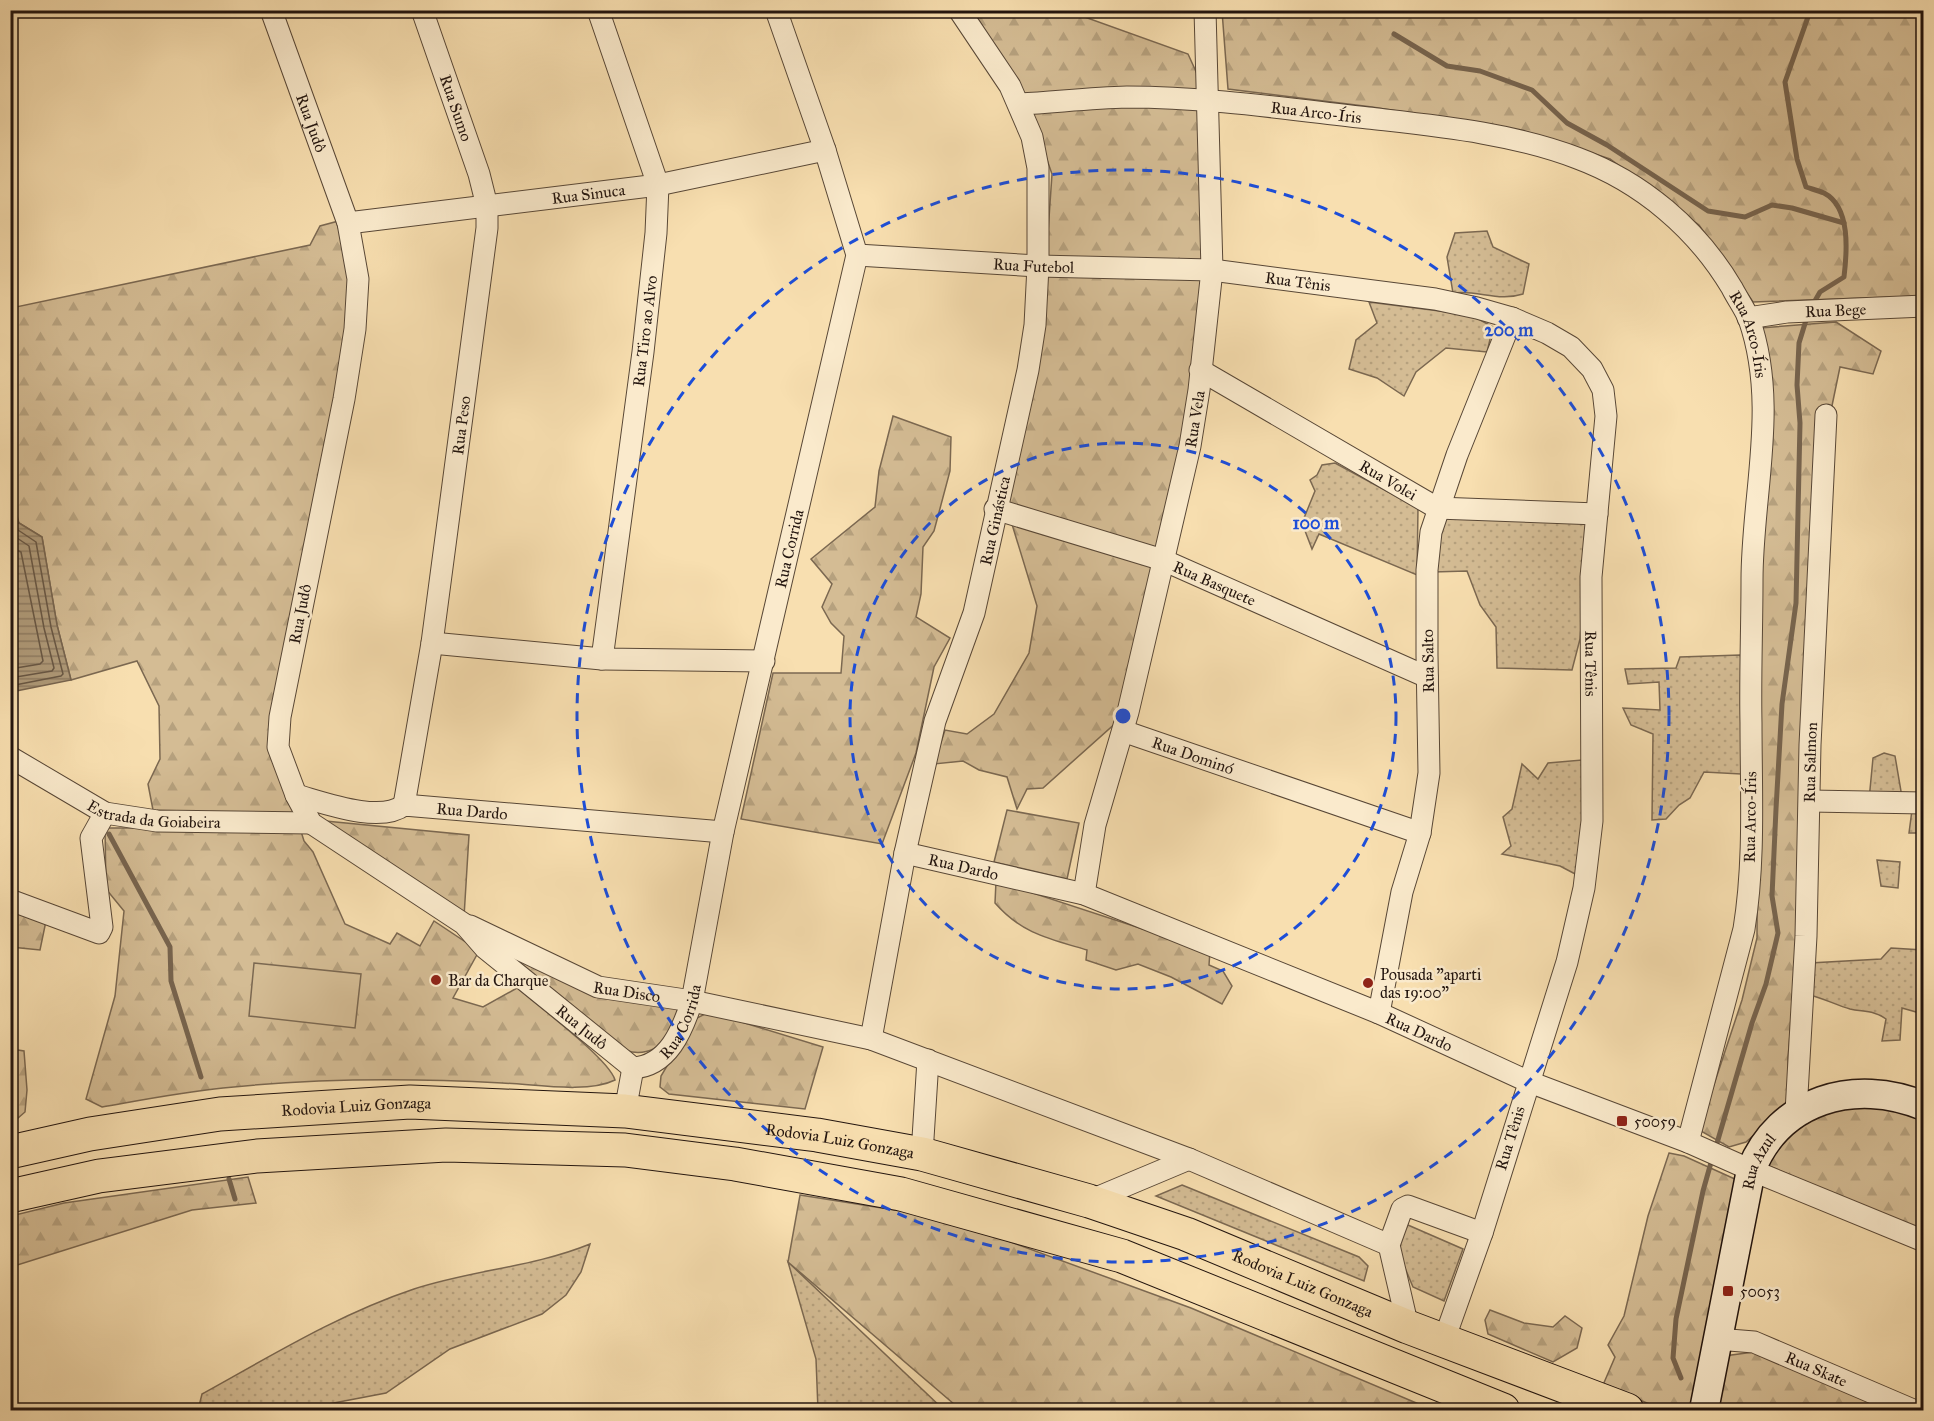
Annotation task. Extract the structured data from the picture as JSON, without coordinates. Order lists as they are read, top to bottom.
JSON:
{
  "streets": {
    "highway": ["Rodovia Luiz Gonzaga"],
    "main road": ["Rua Azul"],
    "street": [
      "Rua Sumo",
      "Rua Arco-Íris",
      "Rua Judô",
      "Rua Sinuca",
      "Rua Futebol",
      "Rua Tênis",
      "Rua Bege",
      "Rua Tiro ao Alvo",
      "Rua Vela",
      "Rua Peso",
      "Rua Volei",
      "Rua Ginástica",
      "Rua Corrida",
      "Rua Basquete",
      "Rua Salto",
      "Rua Dominó",
      "Rua Salmon",
      "Estrada da Goiabeira",
      "Rua Dardo",
      "Rua Disco",
      "Rua Skate"
    ]
  },
  "crossings": [
    ["Rua Sumo", "Rua Sinuca"],
    ["Rua Sumo", "Rua Peso"],
    ["Rua Arco-Íris", "Rua Bege"],
    ["Rua Arco-Íris", "Rua Vela"],
    ["Rua Arco-Íris", "Rua Ginástica"],
    ["Rua Arco-Íris", "Rua Dardo"],
    ["Rua Judô", "Rua Sinuca"],
    ["Rua Judô", "Rua Corrida"],
    ["Rua Judô", "Estrada da Goiabeira"],
    ["Rua Judô", "Rua Dardo"],
    ["Rua Judô", "Rua Disco"],
    ["Rua Sinuca", "Rua Tiro ao Alvo"],
    ["Rua Sinuca", "Rua Peso"],
    ["Rua Sinuca", "Rua Corrida"],
    ["Rua Futebol", "Rua Tênis"],
    ["Rua Futebol", "Rua Vela"],
    ["Rua Futebol", "Rua Ginástica"],
    ["Rua Futebol", "Rua Corrida"],
    ["Rua Tênis", "Rua Vela"],
    ["Rua Tênis", "Rua Volei"],
    ["Rua Tênis", "Rua Salto"],
    ["Rua Tênis", "Rua Dardo"],
    ["Rua Tênis", "Rodovia Luiz Gonzaga"],
    ["Rua Vela", "Rua Volei"],
    ["Rua Vela", "Rua Basquete"],
    ["Rua Vela", "Rua Dominó"],
    ["Rua Peso", "Rua Dardo"],
    ["Rua Volei", "Rua Salto"],
    ["Rua Ginástica", "Rua Basquete"],
    ["Rua Ginástica", "Rua Dardo"],
    ["Rua Ginástica", "Rua Disco"],
    ["Rua Corrida", "Rua Dardo"],
    ["Rua Corrida", "Rua Disco"],
    ["Rua Basquete", "Rua Salto"],
    ["Rua Salto", "Rua Dominó"],
    ["Rua Salto", "Rua Dardo"],
    ["Rua Salmon", "Rua Azul"],
    ["Rua Dardo", "Rua Azul"],
    ["Rua Azul", "Rua Skate"]
  ],
  "places": {
    "other": ["Bar da Charque", "Pousada \"aparti das 19:00\""],
    "transit": ["50059", "50053"]
  },
  "rings": ["200 m", "100 m"]
}
